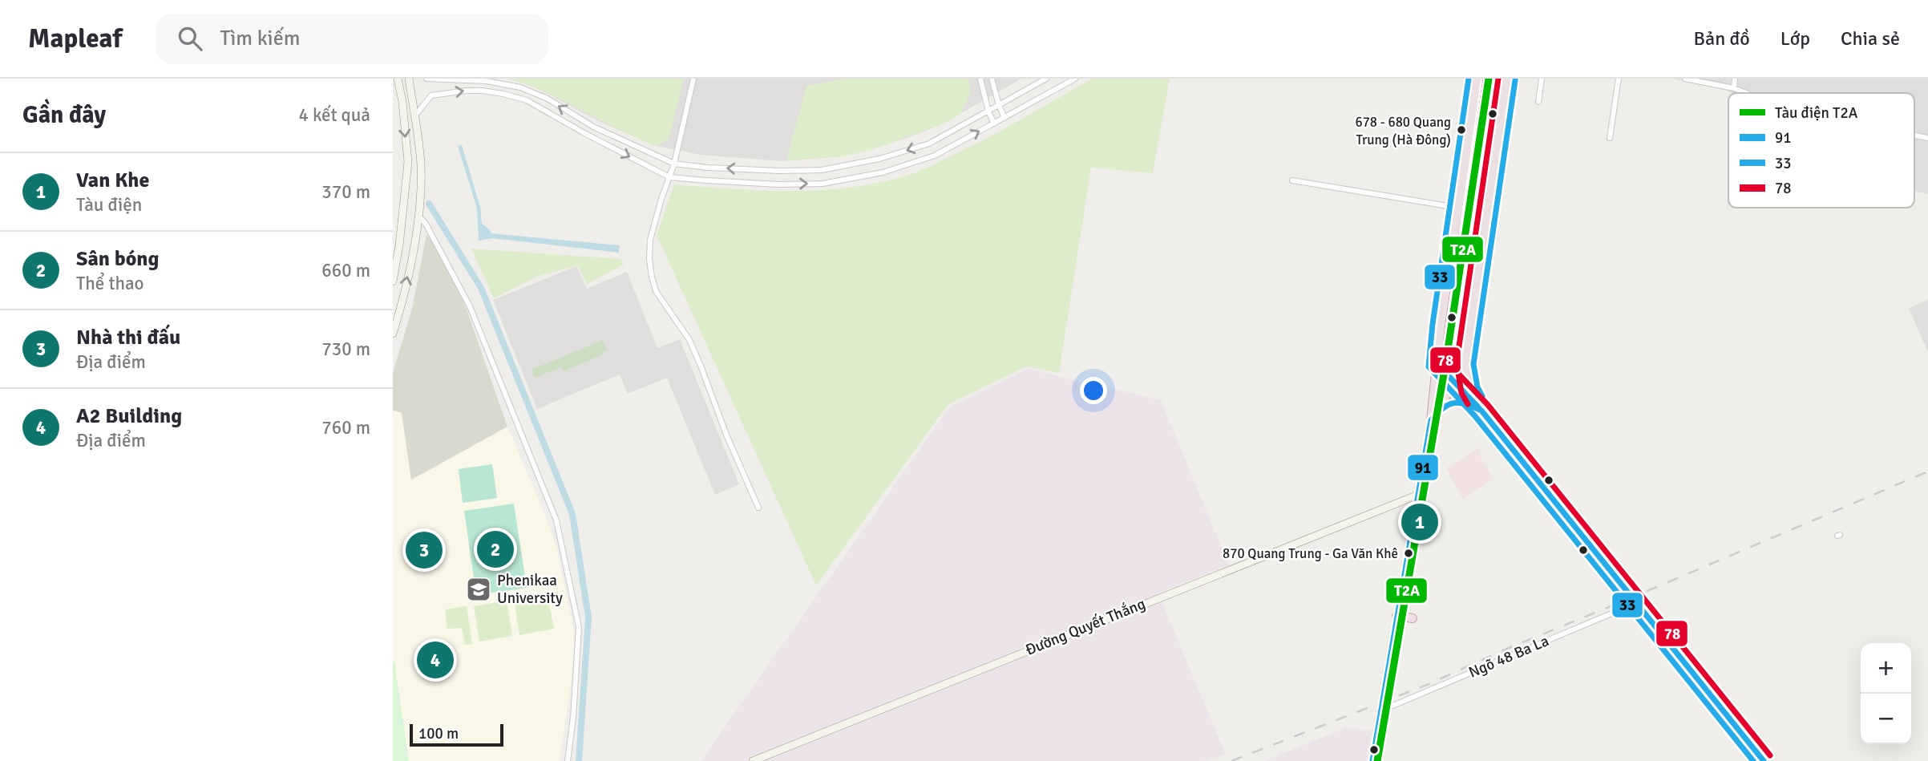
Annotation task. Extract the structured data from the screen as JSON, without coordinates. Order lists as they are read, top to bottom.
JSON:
{
  "streets": {
    "street": ["Đường Quyết Thắng", "Ngõ 48 Ba La"]
  },
  "places": {
    "other": ["678 - 680 Quang Trung (Hà Đông)", "870 Quang Trung - Ga Văn Khê"],
    "school or university": ["Phenikaa University"]
  },
  "lines": [
    "metro line T2A",
    "transit line 33",
    "transit line 78",
    "transit line 91"
  ],
  "legend": [
    "Tàu điện T2A",
    "91",
    "33",
    "78"
  ],
  "scale_bar": "100 m",
  "page": {
    "header": "Mapleaf",
    "search": "Tìm kiếm",
    "nav": ["Bản đồ", "Lớp", "Chia sẻ"],
    "heading": ["Gần đây", "4 kết quả"],
    "list": [
      {
        "mark": "1",
        "name": "Van Khe",
        "note": "Tàu điện",
        "value": "370 m"
      },
      {
        "mark": "2",
        "name": "Sân bóng",
        "note": "Thể thao",
        "value": "660 m"
      },
      {
        "mark": "3",
        "name": "Nhà thi đấu",
        "note": "Địa điểm",
        "value": "730 m"
      },
      {
        "mark": "4",
        "name": "A2 Building",
        "note": "Địa điểm",
        "value": "760 m"
      }
    ],
    "pins": [
      "1",
      "2",
      "3",
      "4"
    ],
    "map_buttons": ["+", "−"],
    "scale": "100 m"
  }
}
